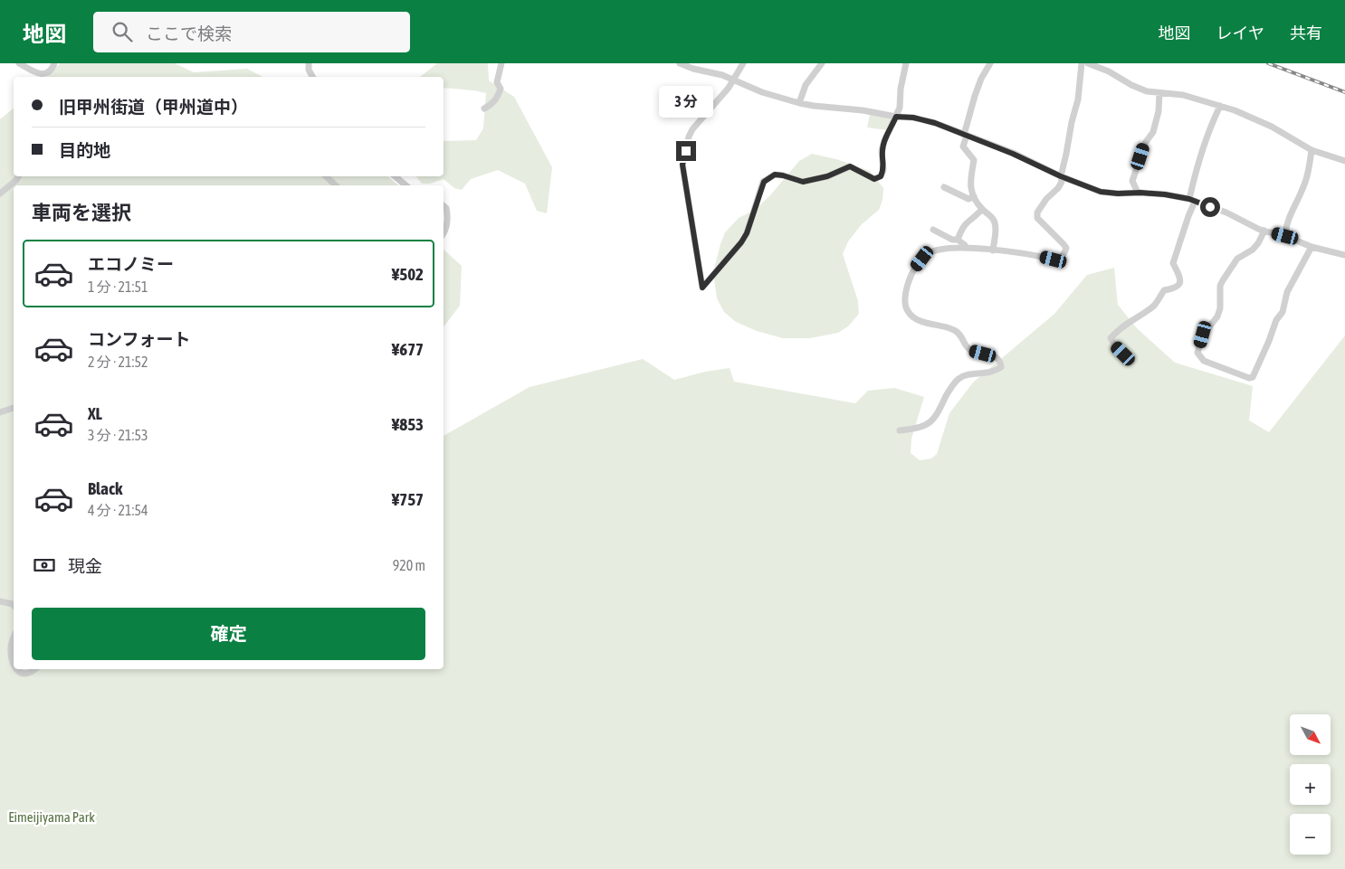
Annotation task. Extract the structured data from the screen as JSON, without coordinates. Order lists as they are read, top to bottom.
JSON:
{
  "parks": ["Eimeijiyama Park"],
  "north": "bottom right",
  "page": {
    "header": "地図",
    "search": "ここで検索",
    "nav": ["地図", "レイヤ", "共有"],
    "banner": ["旧甲州街道（甲州道中）", "目的地"],
    "bubble": "3 分",
    "heading": "車両を選択",
    "list": [
      {
        "name": "エコノミー",
        "note": "1 分 · 21:51",
        "value": "¥502"
      },
      {
        "name": "コンフォート",
        "note": "2 分 · 21:52",
        "value": "¥677"
      },
      {
        "name": "XL",
        "note": "3 分 · 21:53",
        "value": "¥853"
      },
      {
        "name": "Black",
        "note": "4 分 · 21:54",
        "value": "¥757"
      }
    ],
    "pay": ["現金", "920 m"],
    "buttons": "確定",
    "map_buttons": ["+", "−"]
  }
}
